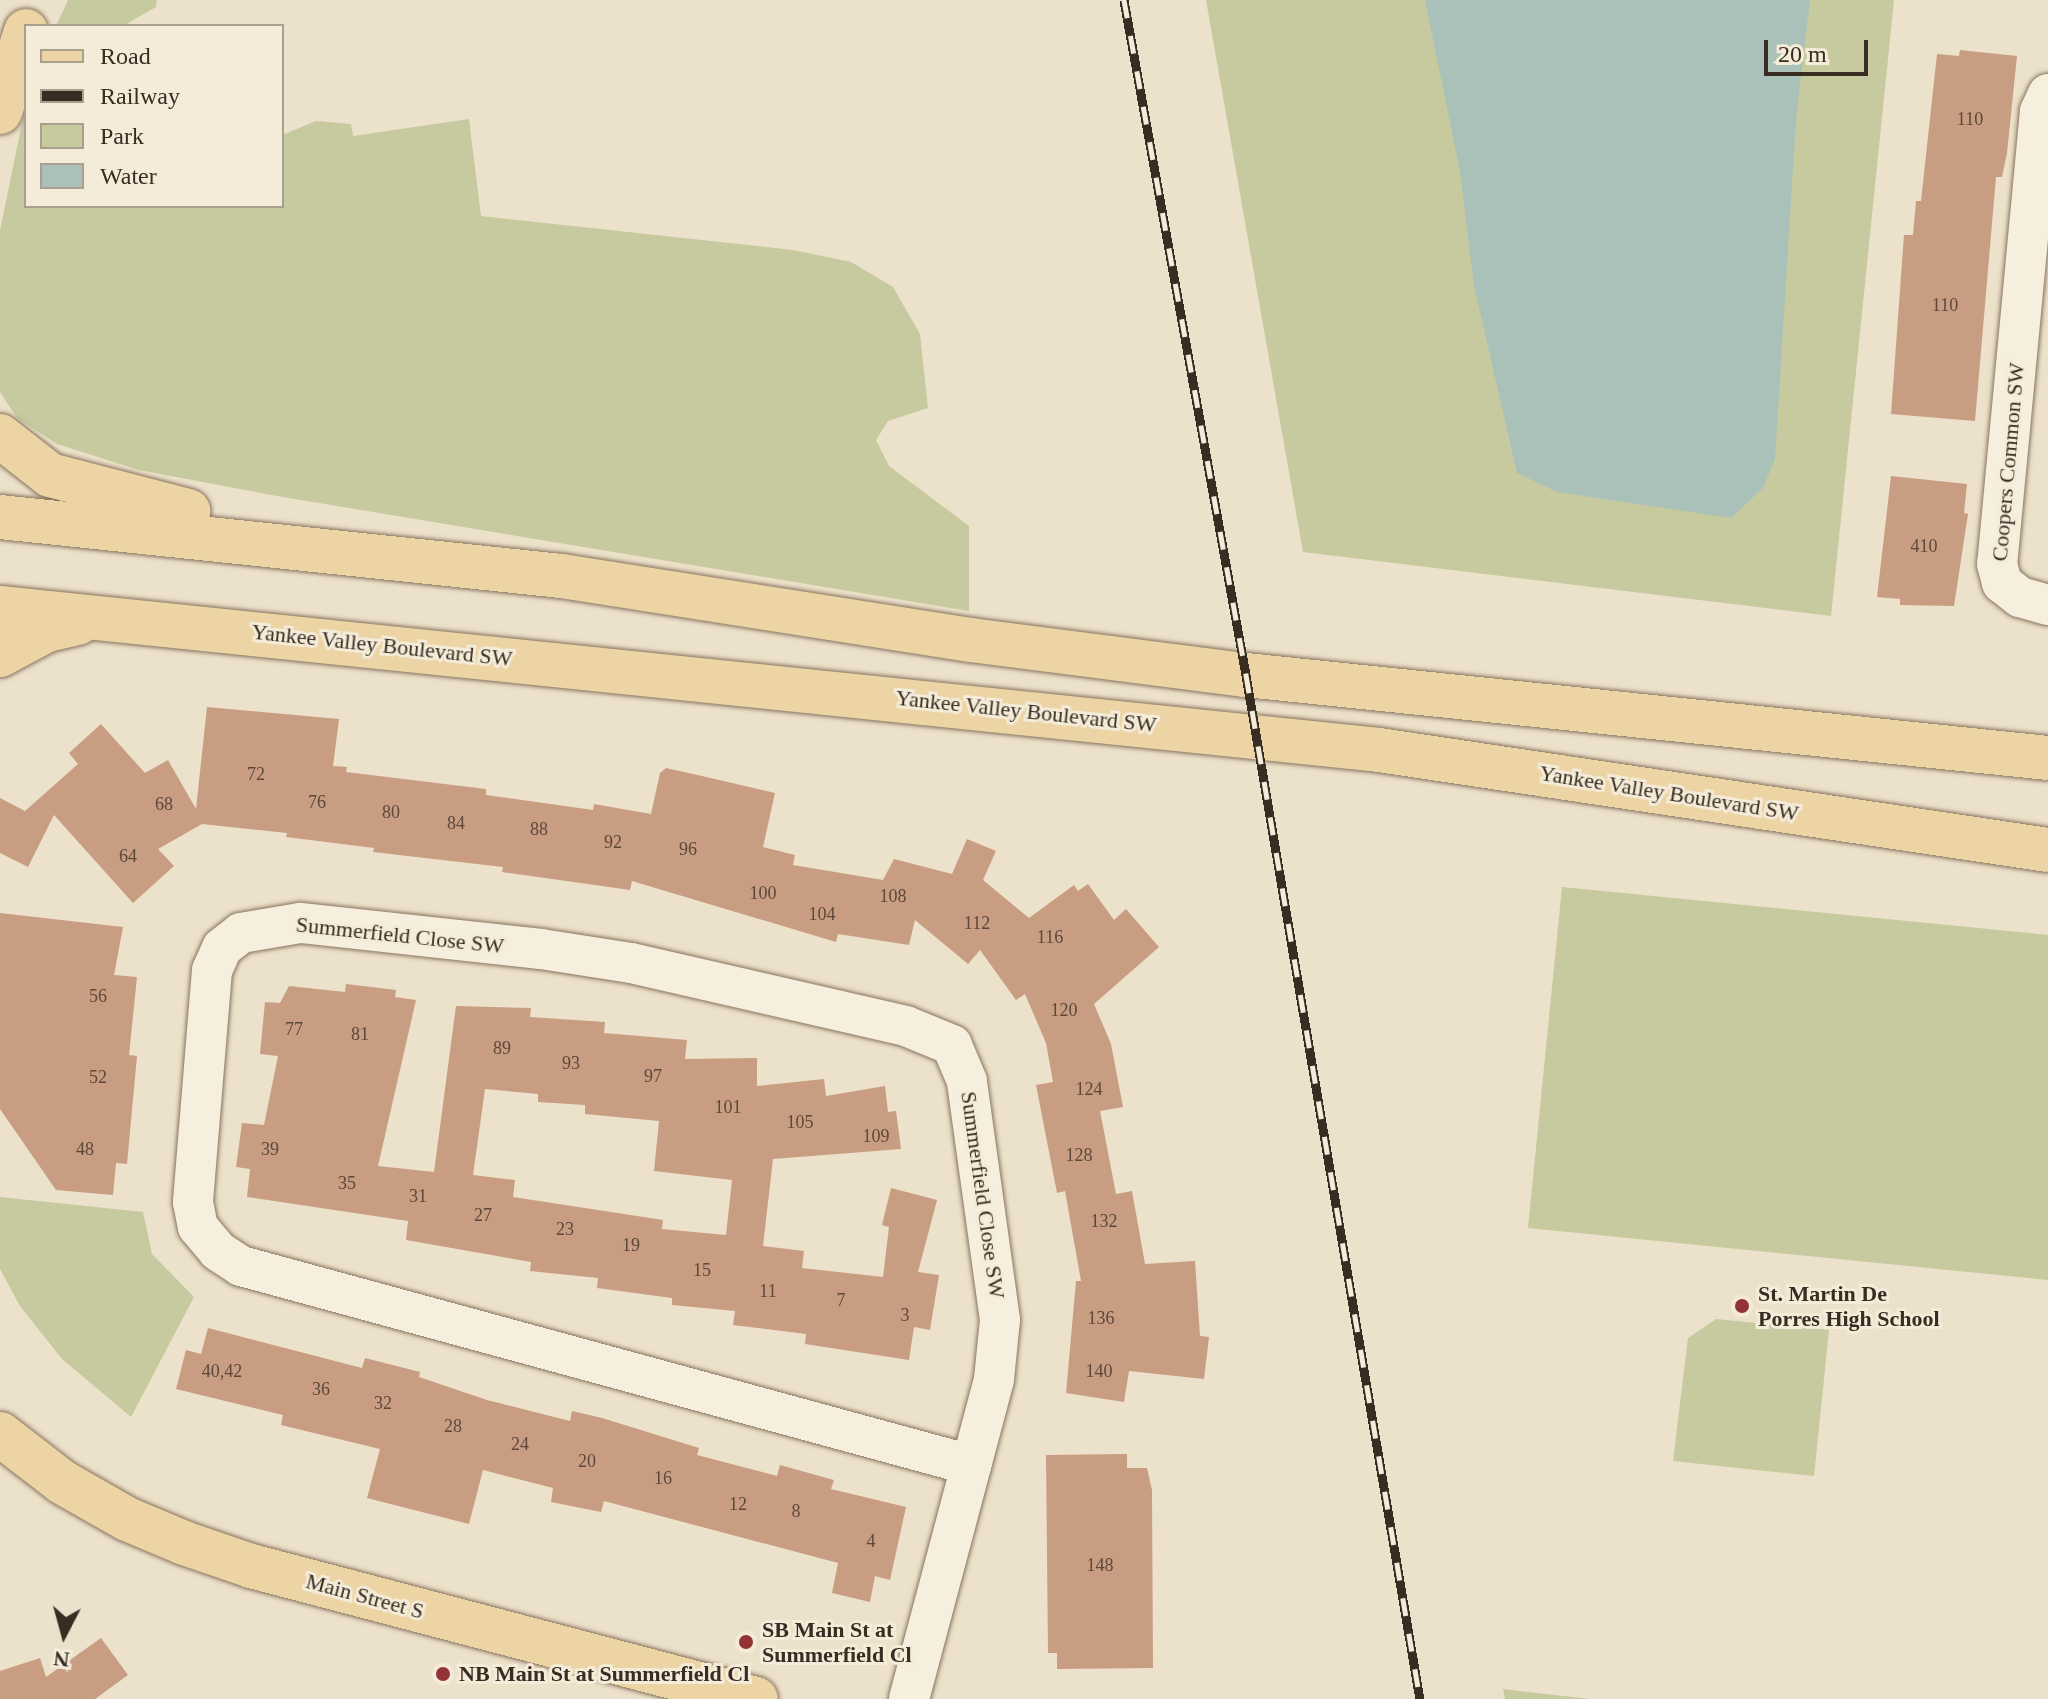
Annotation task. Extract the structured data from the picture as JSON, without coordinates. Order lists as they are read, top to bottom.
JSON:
{
  "streets": {
    "main road": ["Yankee Valley Boulevard SW", "Main Street S"],
    "street": ["Coopers Common SW", "Summerfield Close SW"]
  },
  "places": ["St. Martin De Porres High School", "SB Main St at Summerfield Cl", "NB Main St at Summerfield Cl"],
  "house_numbers": [
    "110",
    "110",
    "410",
    "72",
    "76",
    "68",
    "80",
    "84",
    "88",
    "92",
    "96",
    "64",
    "100",
    "108",
    "104",
    "112",
    "116",
    "56",
    "120",
    "77",
    "81",
    "89",
    "93",
    "97",
    "52",
    "124",
    "101",
    "105",
    "109",
    "48",
    "39",
    "128",
    "35",
    "31",
    "27",
    "132",
    "23",
    "19",
    "15",
    "11",
    "7",
    "3",
    "136",
    "40,42",
    "140",
    "36",
    "32",
    "28",
    "24",
    "20",
    "16",
    "12",
    "8",
    "4",
    "148"
  ],
  "legend": [
    "Road",
    "Railway",
    "Park",
    "Water"
  ],
  "scale_bar": "20 m",
  "north": "bottom"
}
